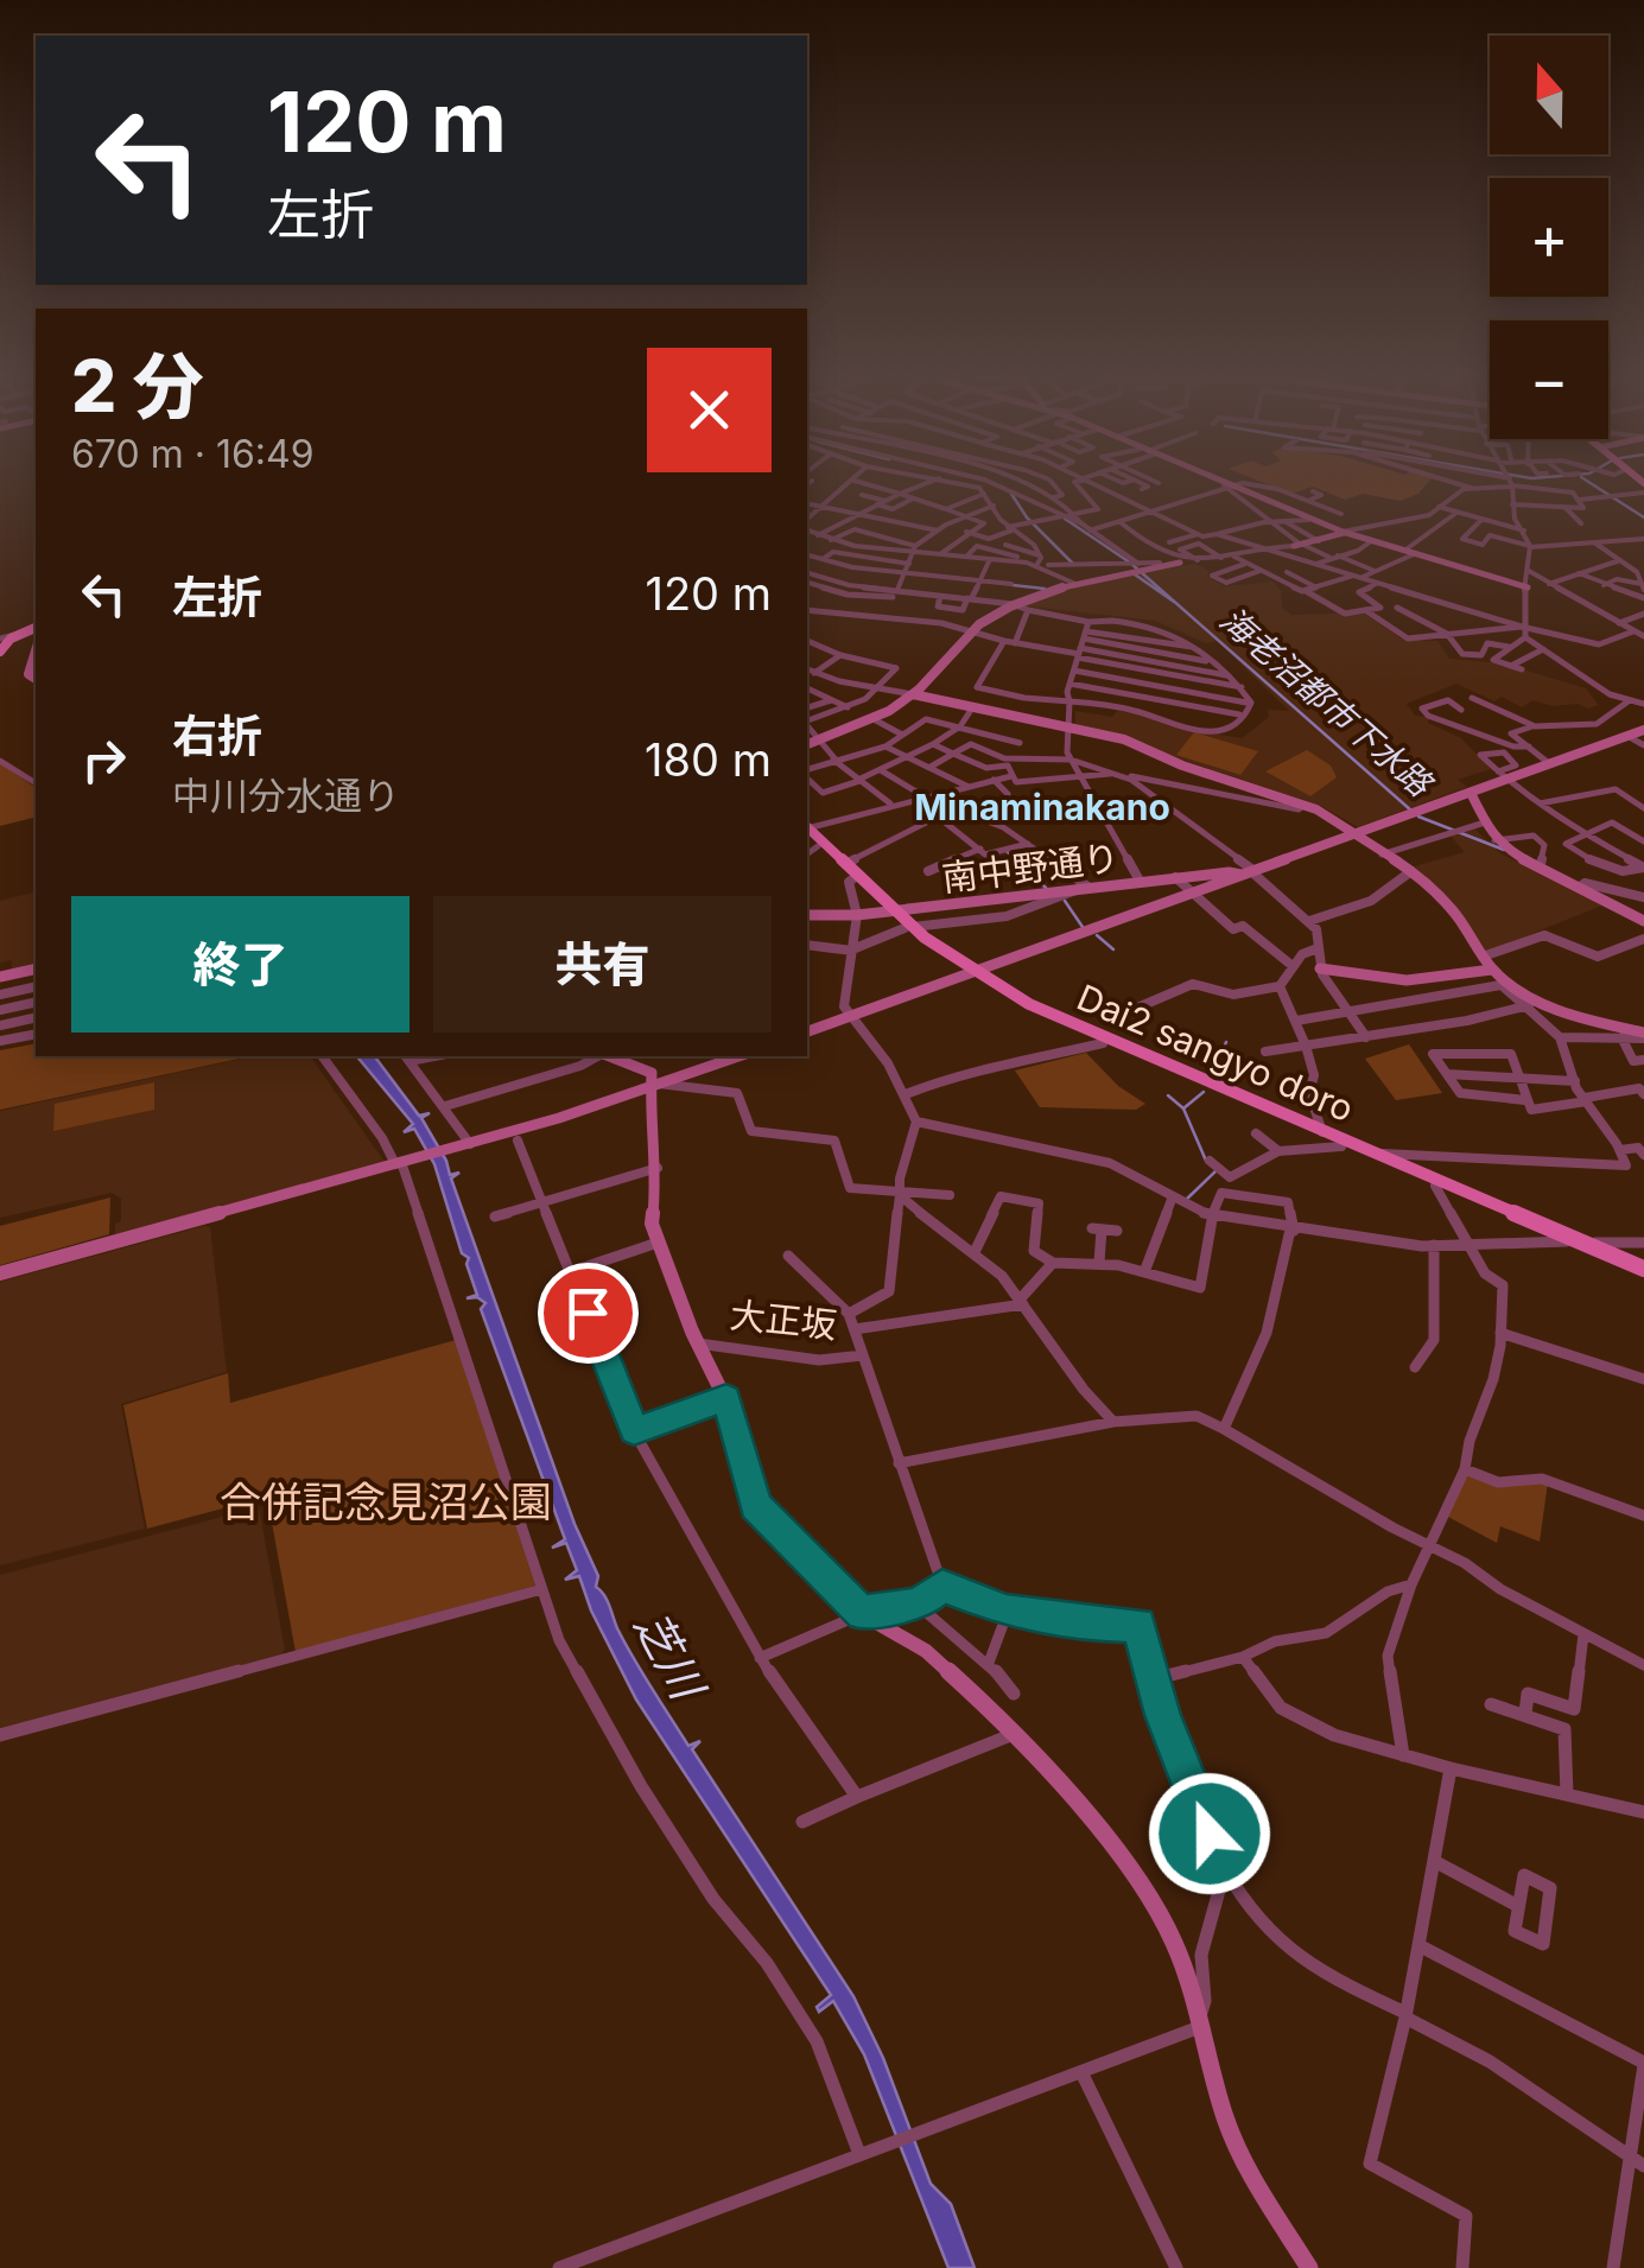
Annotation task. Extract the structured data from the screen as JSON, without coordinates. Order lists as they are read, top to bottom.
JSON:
{
  "streets": {
    "main road": ["Dai2 sangyo doro"],
    "street": ["南中野通り", "大正坂"]
  },
  "crossings": [
    ["南中野通り", "Dai2 sangyo doro"]
  ],
  "districts": ["Minaminakano"],
  "water": ["海老沼都市下水路", "芝川"],
  "parks": ["合併記念見沼公園"],
  "north": "top",
  "page": {
    "map_buttons": ["+", "−"],
    "turn": ["120 m", "左折"],
    "heading": ["2 分", "670 m · 16:49"],
    "list": [
      {
        "name": "左折",
        "value": "120 m"
      },
      {
        "name": "右折",
        "note": "中川分水通り",
        "value": "180 m"
      }
    ],
    "buttons": ["終了", "共有"]
  }
}
